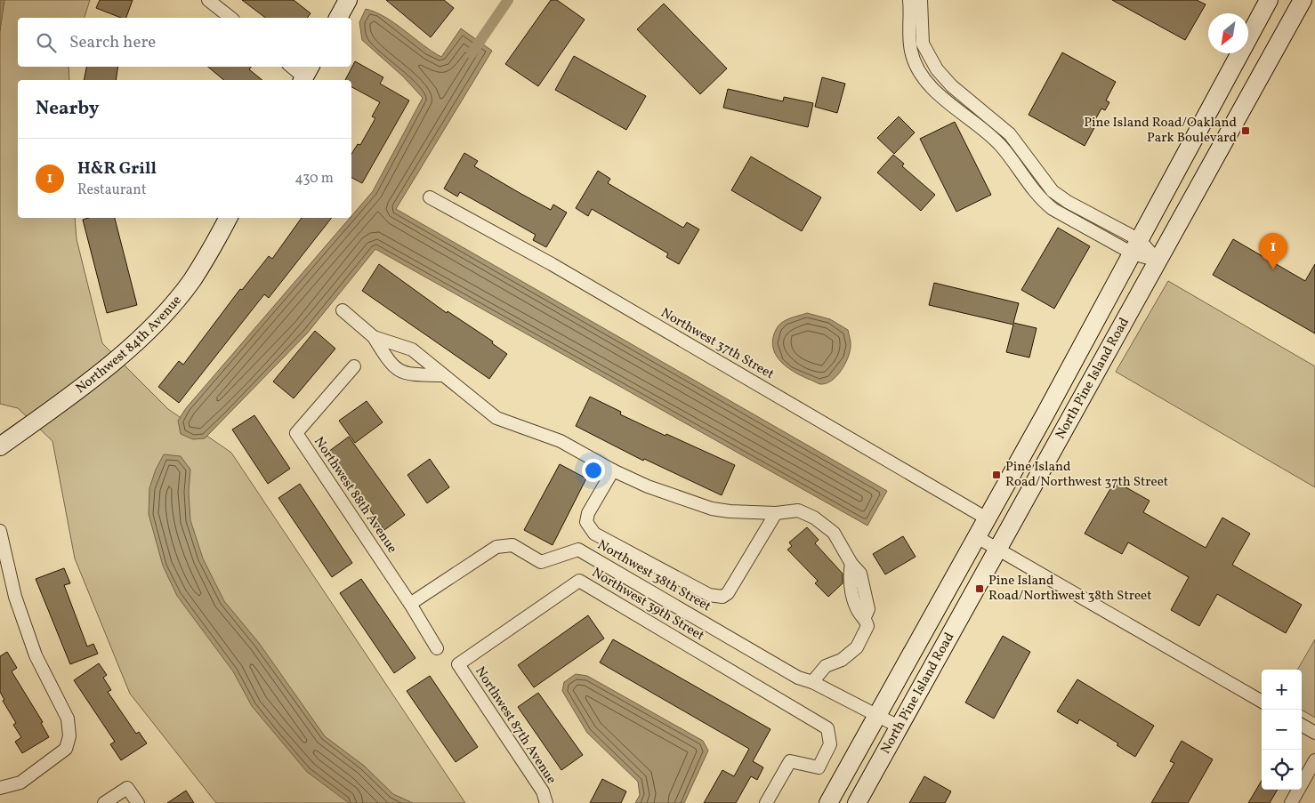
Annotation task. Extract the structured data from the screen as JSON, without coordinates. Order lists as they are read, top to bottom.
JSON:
{
  "streets": {
    "main road": ["Northwest 84th Avenue", "North Pine Island Road"],
    "street": [
      "Northwest 37th Street",
      "Northwest 88th Avenue",
      "Northwest 38th Street",
      "Northwest 39th Street",
      "Northwest 87th Avenue"
    ]
  },
  "crossings": [
    ["Northwest 37th Street", "North Pine Island Road"],
    ["North Pine Island Road", "Northwest 38th Street"],
    ["Northwest 88th Avenue", "Northwest 38th Street"],
    ["Northwest 39th Street", "Northwest 87th Avenue"]
  ],
  "places": {
    "transit": ["Pine Island Road/Oakland Park Boulevard", "Pine Island Road/Northwest 37th Street", "Pine Island Road/Northwest 38th Street"]
  },
  "north": "bottom left",
  "page": {
    "search": "Search here",
    "heading": "Nearby",
    "list": [
      {
        "mark": "1",
        "name": "H&R Grill",
        "note": "Restaurant",
        "value": "430 m"
      }
    ],
    "pins": "1",
    "map_buttons": ["+", "−"]
  }
}
